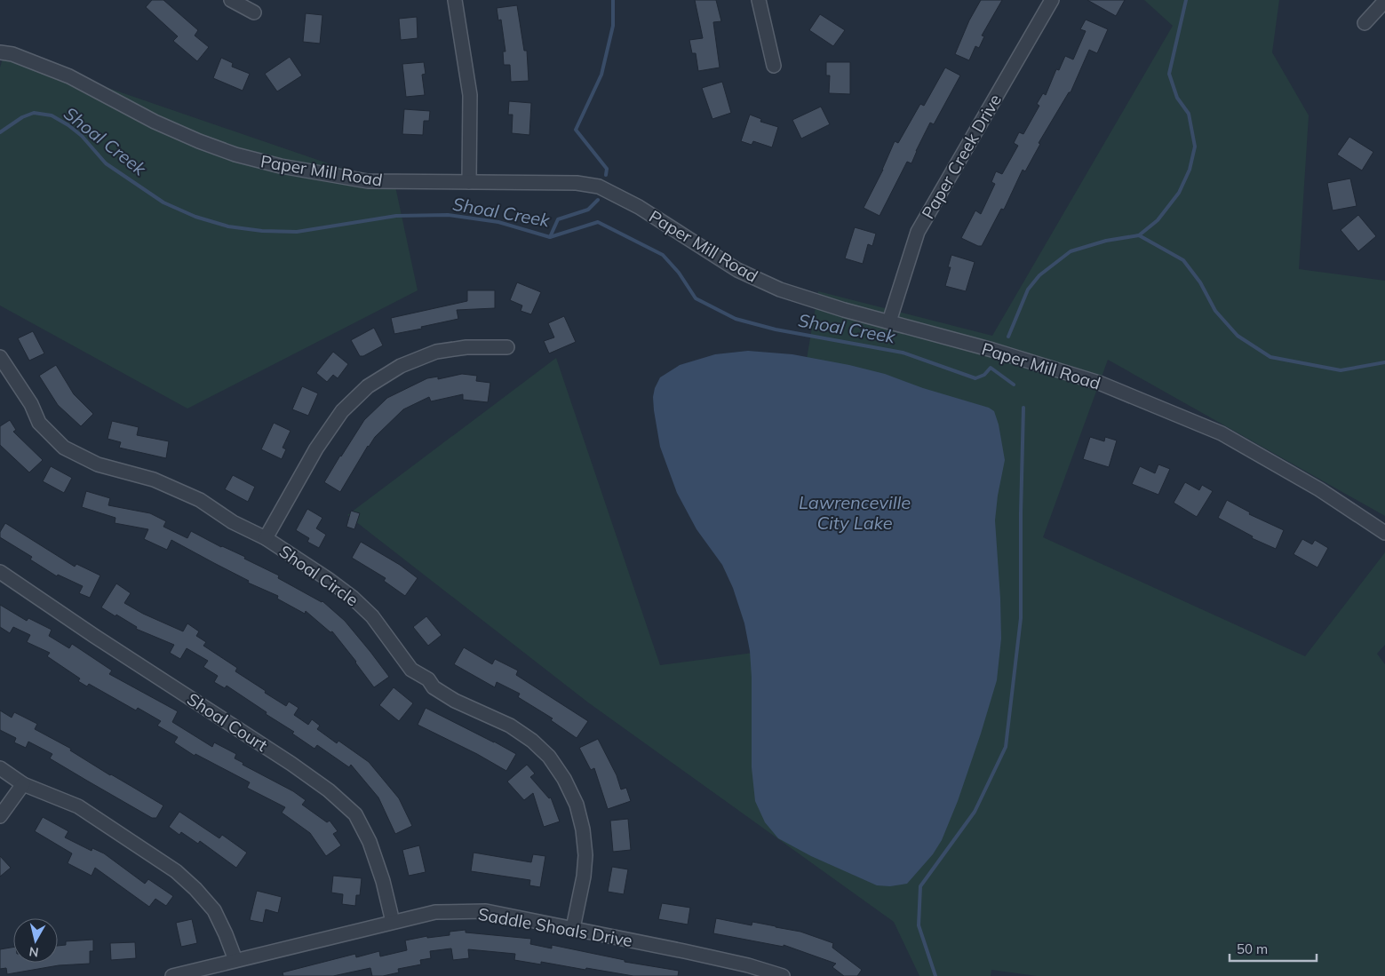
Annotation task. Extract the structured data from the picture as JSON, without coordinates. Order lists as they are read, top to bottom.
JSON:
{
  "streets": {
    "street": [
      "Paper Creek Drive",
      "Paper Mill Road",
      "Shoal Circle",
      "Shoal Court",
      "Saddle Shoals Drive"
    ]
  },
  "crossings": [
    ["Paper Creek Drive", "Paper Mill Road"],
    ["Shoal Circle", "Saddle Shoals Drive"],
    ["Shoal Court", "Saddle Shoals Drive"]
  ],
  "water": ["Shoal Creek", "Lawrenceville City Lake"],
  "scale_bar": "50 m",
  "north": "bottom"
}
